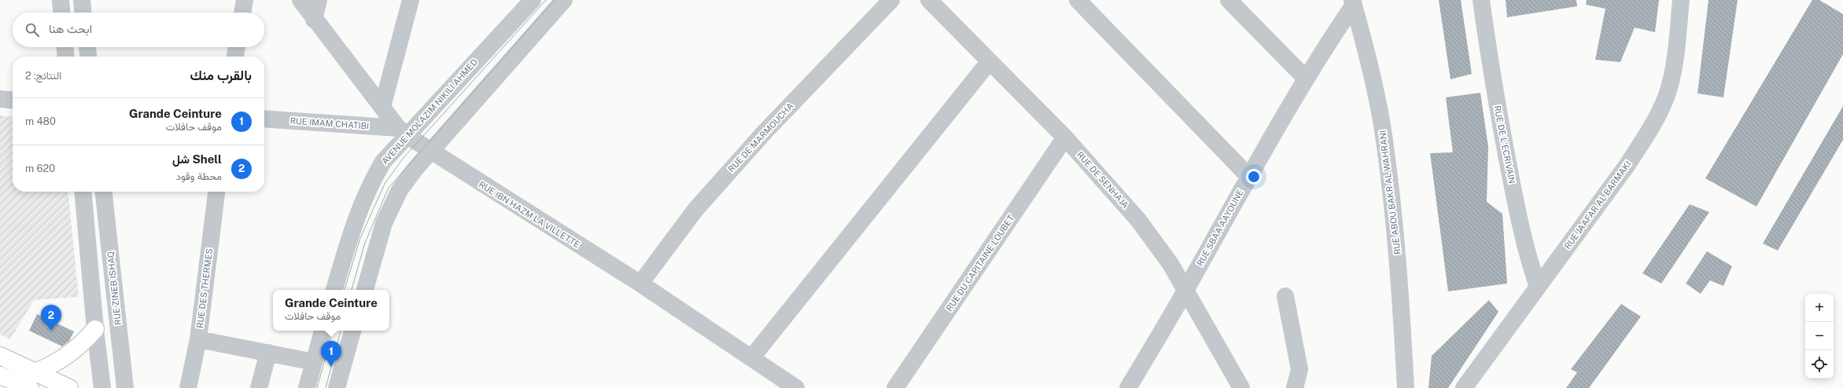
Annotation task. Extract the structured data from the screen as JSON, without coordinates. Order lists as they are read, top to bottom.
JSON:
{
  "streets": {
    "street": [
      "AVENUE MOLAZIM NIKILI AHMED",
      "RUE IMAM CHATIBI",
      "RUE DE MARMOUCHA",
      "RUE DE L'ECRIVAIN",
      "RUE DE SENHAJA",
      "RUE ABOU BAKR AL WAHRANI",
      "RUE JAAFAR AL BARMAKI",
      "RUE IBN HAZM LA VILLETTE",
      "RUE SBAA AAYOUNE",
      "RUE DU CAPITAINE LOUBET",
      "RUE ZINEB ISHAQ",
      "RUE DES THERMES"
    ]
  },
  "crossings": [
    ["AVENUE MOLAZIM NIKILI AHMED", "RUE IMAM CHATIBI"],
    ["AVENUE MOLAZIM NIKILI AHMED", "RUE IBN HAZM LA VILLETTE"],
    ["RUE IMAM CHATIBI", "RUE IBN HAZM LA VILLETTE"],
    ["RUE DE MARMOUCHA", "RUE IBN HAZM LA VILLETTE"],
    ["RUE DE L'ECRIVAIN", "RUE JAAFAR AL BARMAKI"],
    ["RUE DE SENHAJA", "RUE SBAA AAYOUNE"],
    ["RUE DE SENHAJA", "RUE DU CAPITAINE LOUBET"],
    ["RUE ABOU BAKR AL WAHRANI", "RUE SBAA AAYOUNE"]
  ],
  "page": {
    "search": "ابحث هنا",
    "heading": ["بالقرب منك", "النتائج: 2"],
    "list": [
      {
        "mark": "1",
        "name": "Grande Ceinture",
        "note": "موقف حافلات",
        "value": "480 m"
      },
      {
        "mark": "2",
        "name": "Shell شل",
        "note": "محطة وقود",
        "value": "620 m"
      }
    ],
    "popup": ["Grande Ceinture", "موقف حافلات"],
    "map_buttons": ["+", "−"],
    "pins": ["2", "1"]
  }
}
